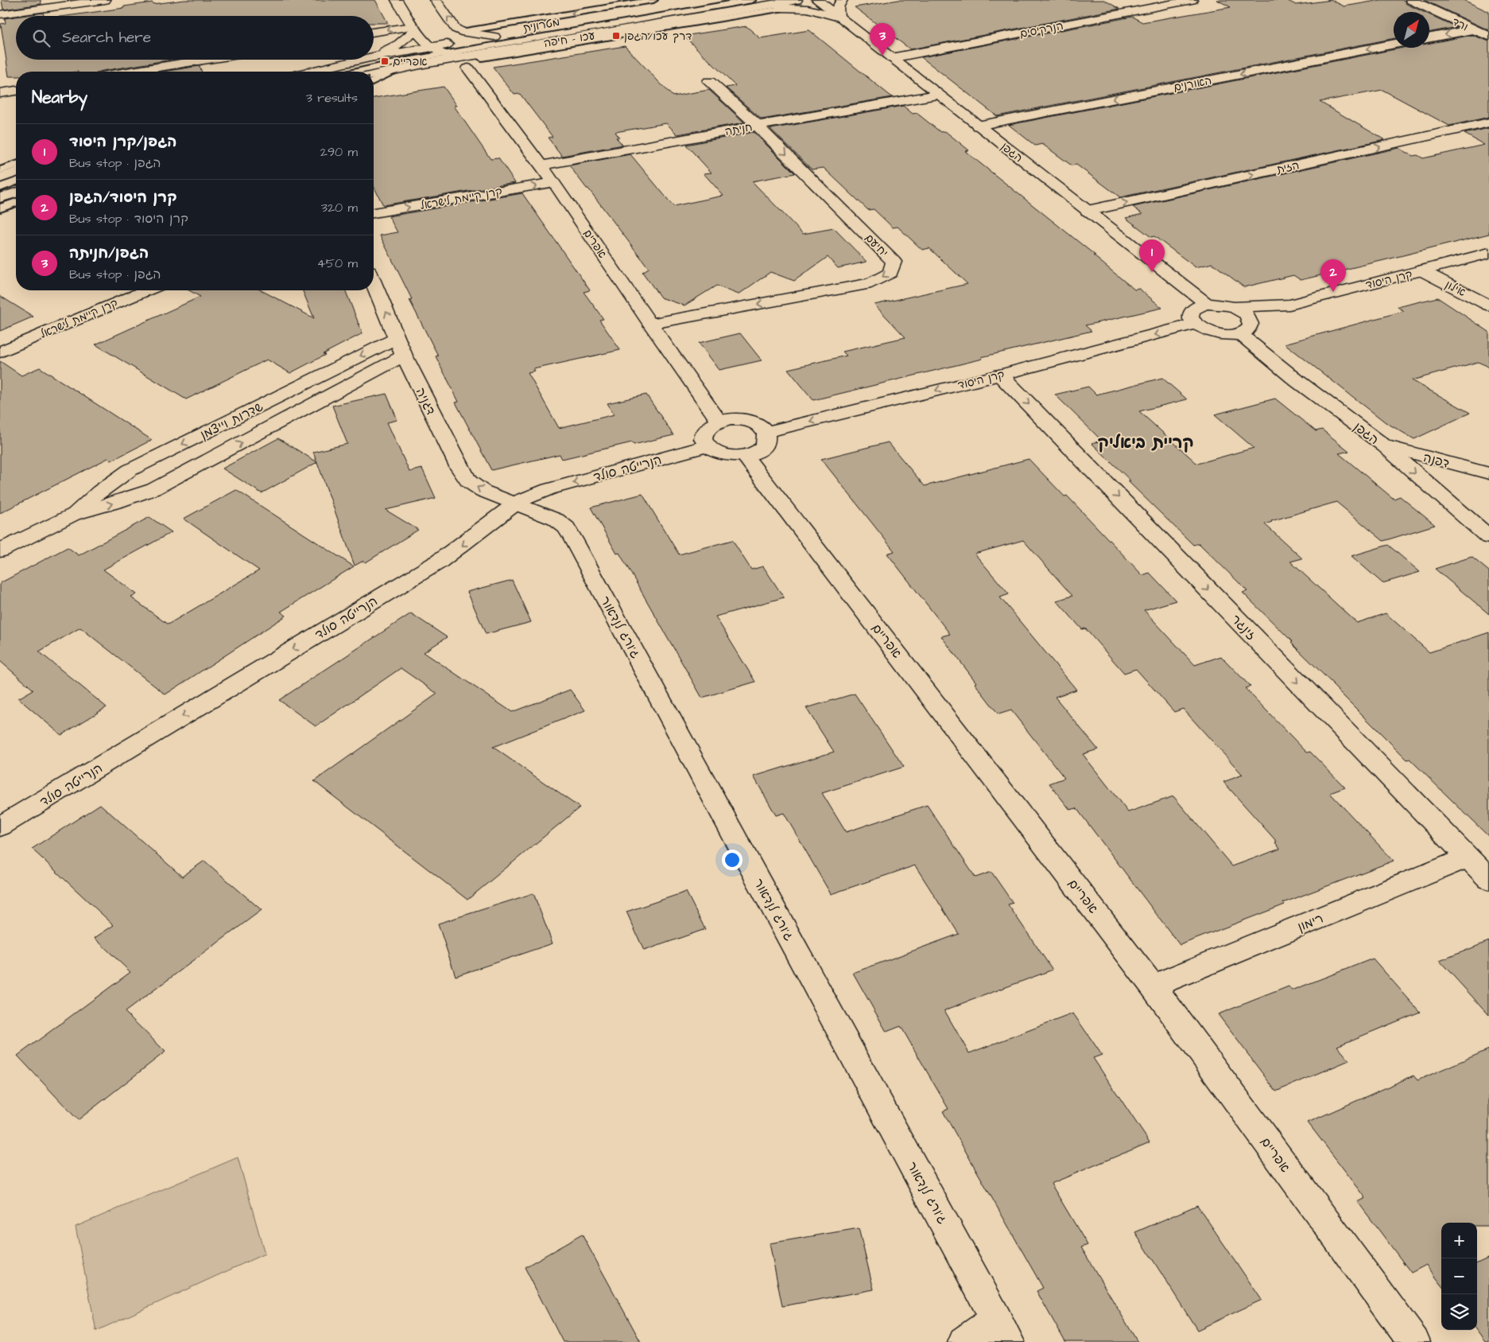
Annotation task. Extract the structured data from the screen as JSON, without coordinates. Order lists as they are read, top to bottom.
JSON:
{
  "streets": {
    "main road": [
      "ורד",
      "הנרקיסים",
      "עכו - חיפה",
      "האורנים",
      "חניתה",
      "הגפן",
      "הזית",
      "קרן קיימת לישראל",
      "אפרים",
      "יחיעם",
      "קרן היסוד",
      "אילון",
      "דגניה",
      "שדרות וייצמן",
      "דפנה",
      "הנרייטה סולד",
      "ג'ורג לנדאור",
      "זינגר",
      "אפריים",
      "רימון"
    ],
    "lane": ["מטרונית"]
  },
  "crossings": [
    ["מטרונית", "עכו - חיפה"],
    ["הנרקיסים", "הגפן"],
    ["עכו - חיפה", "אפרים"],
    ["האורנים", "הגפן"],
    ["חניתה", "הגפן"],
    ["חניתה", "אפרים"],
    ["חניתה", "יחיעם"],
    ["הגפן", "הזית"],
    ["הגפן", "קרן היסוד"],
    ["הגפן", "דפנה"],
    ["קרן קיימת לישראל", "אפרים"],
    ["אפרים", "יחיעם"],
    ["אפרים", "קרן היסוד"],
    ["אפרים", "הנרייטה סולד"],
    ["אפרים", "אפריים"],
    ["קרן היסוד", "אילון"],
    ["קרן היסוד", "הנרייטה סולד"],
    ["קרן היסוד", "זינגר"],
    ["קרן היסוד", "אפריים"],
    ["דגניה", "שדרות וייצמן"],
    ["דגניה", "הנרייטה סולד"],
    ["דגניה", "ג'ורג לנדאור"],
    ["הנרייטה סולד", "ג'ורג לנדאור"],
    ["הנרייטה סולד", "אפריים"],
    ["זינגר", "רימון"],
    ["אפריים", "רימון"]
  ],
  "one_way": [
    "האורנים",
    "הזית",
    "קרן היסוד",
    "דגניה",
    "הנרייטה סולד",
    "זינגר"
  ],
  "districts": ["קריית ביאליק"],
  "places": {
    "transit": ["דרך עכו/הגפן", "אפריים"]
  },
  "north": "top right",
  "page": {
    "search": "Search here",
    "pins": ["3", "1", "2"],
    "heading": ["Nearby", "3 results"],
    "list": [
      {
        "mark": "1",
        "name": "הגפן/קרן היסוד",
        "note": "Bus stop · הגפן",
        "value": "290 m"
      },
      {
        "mark": "2",
        "name": "קרן היסוד/הגפן",
        "note": "Bus stop · קרן היסוד",
        "value": "320 m"
      },
      {
        "mark": "3",
        "name": "הגפן/חניתה",
        "note": "Bus stop · הגפן",
        "value": "450 m"
      }
    ],
    "map_buttons": ["+", "−"]
  }
}
